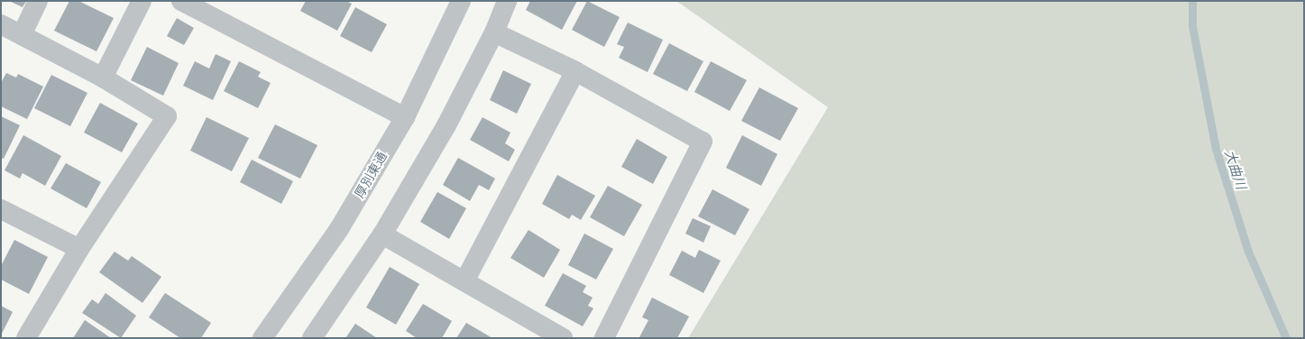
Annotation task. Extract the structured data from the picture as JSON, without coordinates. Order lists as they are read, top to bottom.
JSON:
{
  "streets": {
    "street": ["厚別東通"]
  },
  "water": ["大曲川"]
}
